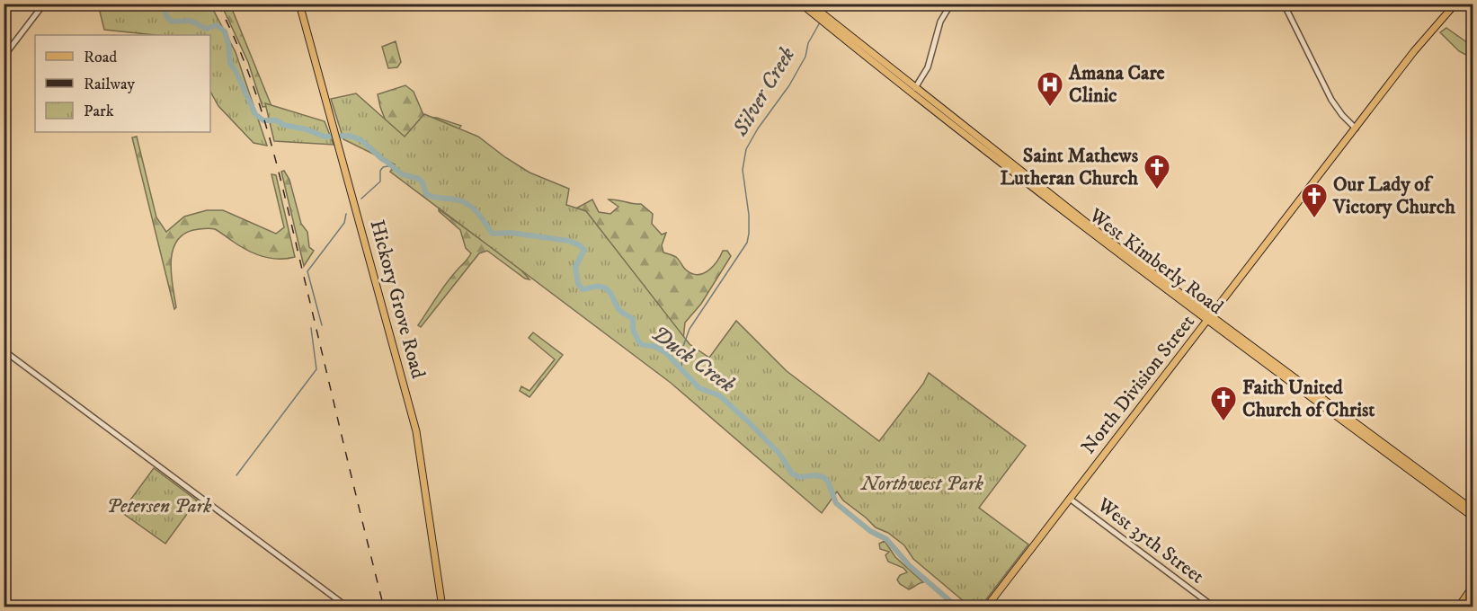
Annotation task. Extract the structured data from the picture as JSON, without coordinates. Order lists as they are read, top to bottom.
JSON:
{
  "streets": {
    "main road": ["West Kimberly Road", "Hickory Grove Road", "North Division Street"],
    "street": ["West 35th Street"]
  },
  "crossings": [
    ["West Kimberly Road", "North Division Street"],
    ["North Division Street", "West 35th Street"]
  ],
  "water": ["Silver Creek", "Duck Creek"],
  "parks": ["Northwest Park", "Petersen Park"],
  "places": {
    "hospital": ["Amana Care Clinic"],
    "church": ["Saint Mathews Lutheran Church", "Our Lady of Victory Church", "Faith United Church of Christ"]
  },
  "legend": ["Road", "Railway", "Park"]
}
